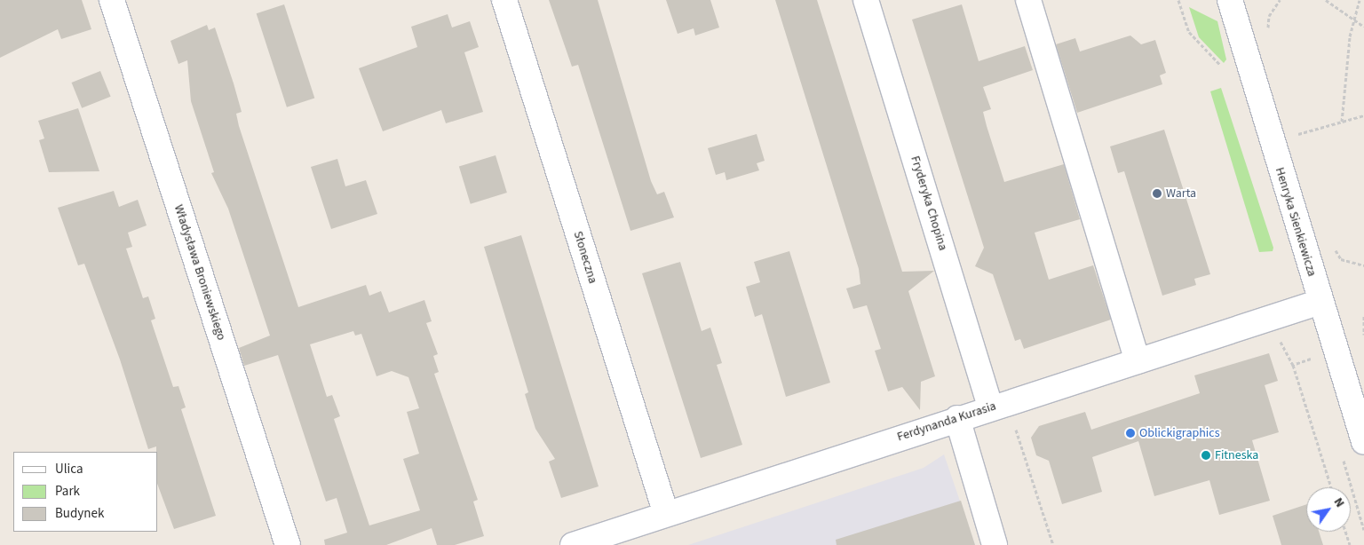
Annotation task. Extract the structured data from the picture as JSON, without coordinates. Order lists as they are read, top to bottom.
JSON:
{
  "streets": {
    "street": [
      "Fryderyka Chopina",
      "Henryka Sienkiewicza",
      "Słoneczna",
      "Władysława Broniewskiego",
      "Ferdynanda Kurasia"
    ]
  },
  "crossings": [
    ["Fryderyka Chopina", "Ferdynanda Kurasia"],
    ["Henryka Sienkiewicza", "Ferdynanda Kurasia"],
    ["Słoneczna", "Ferdynanda Kurasia"]
  ],
  "places": ["Warta", "Oblickigraphics", "Fitneska"],
  "legend": ["Ulica", "Park", "Budynek"],
  "north": "top right"
}
